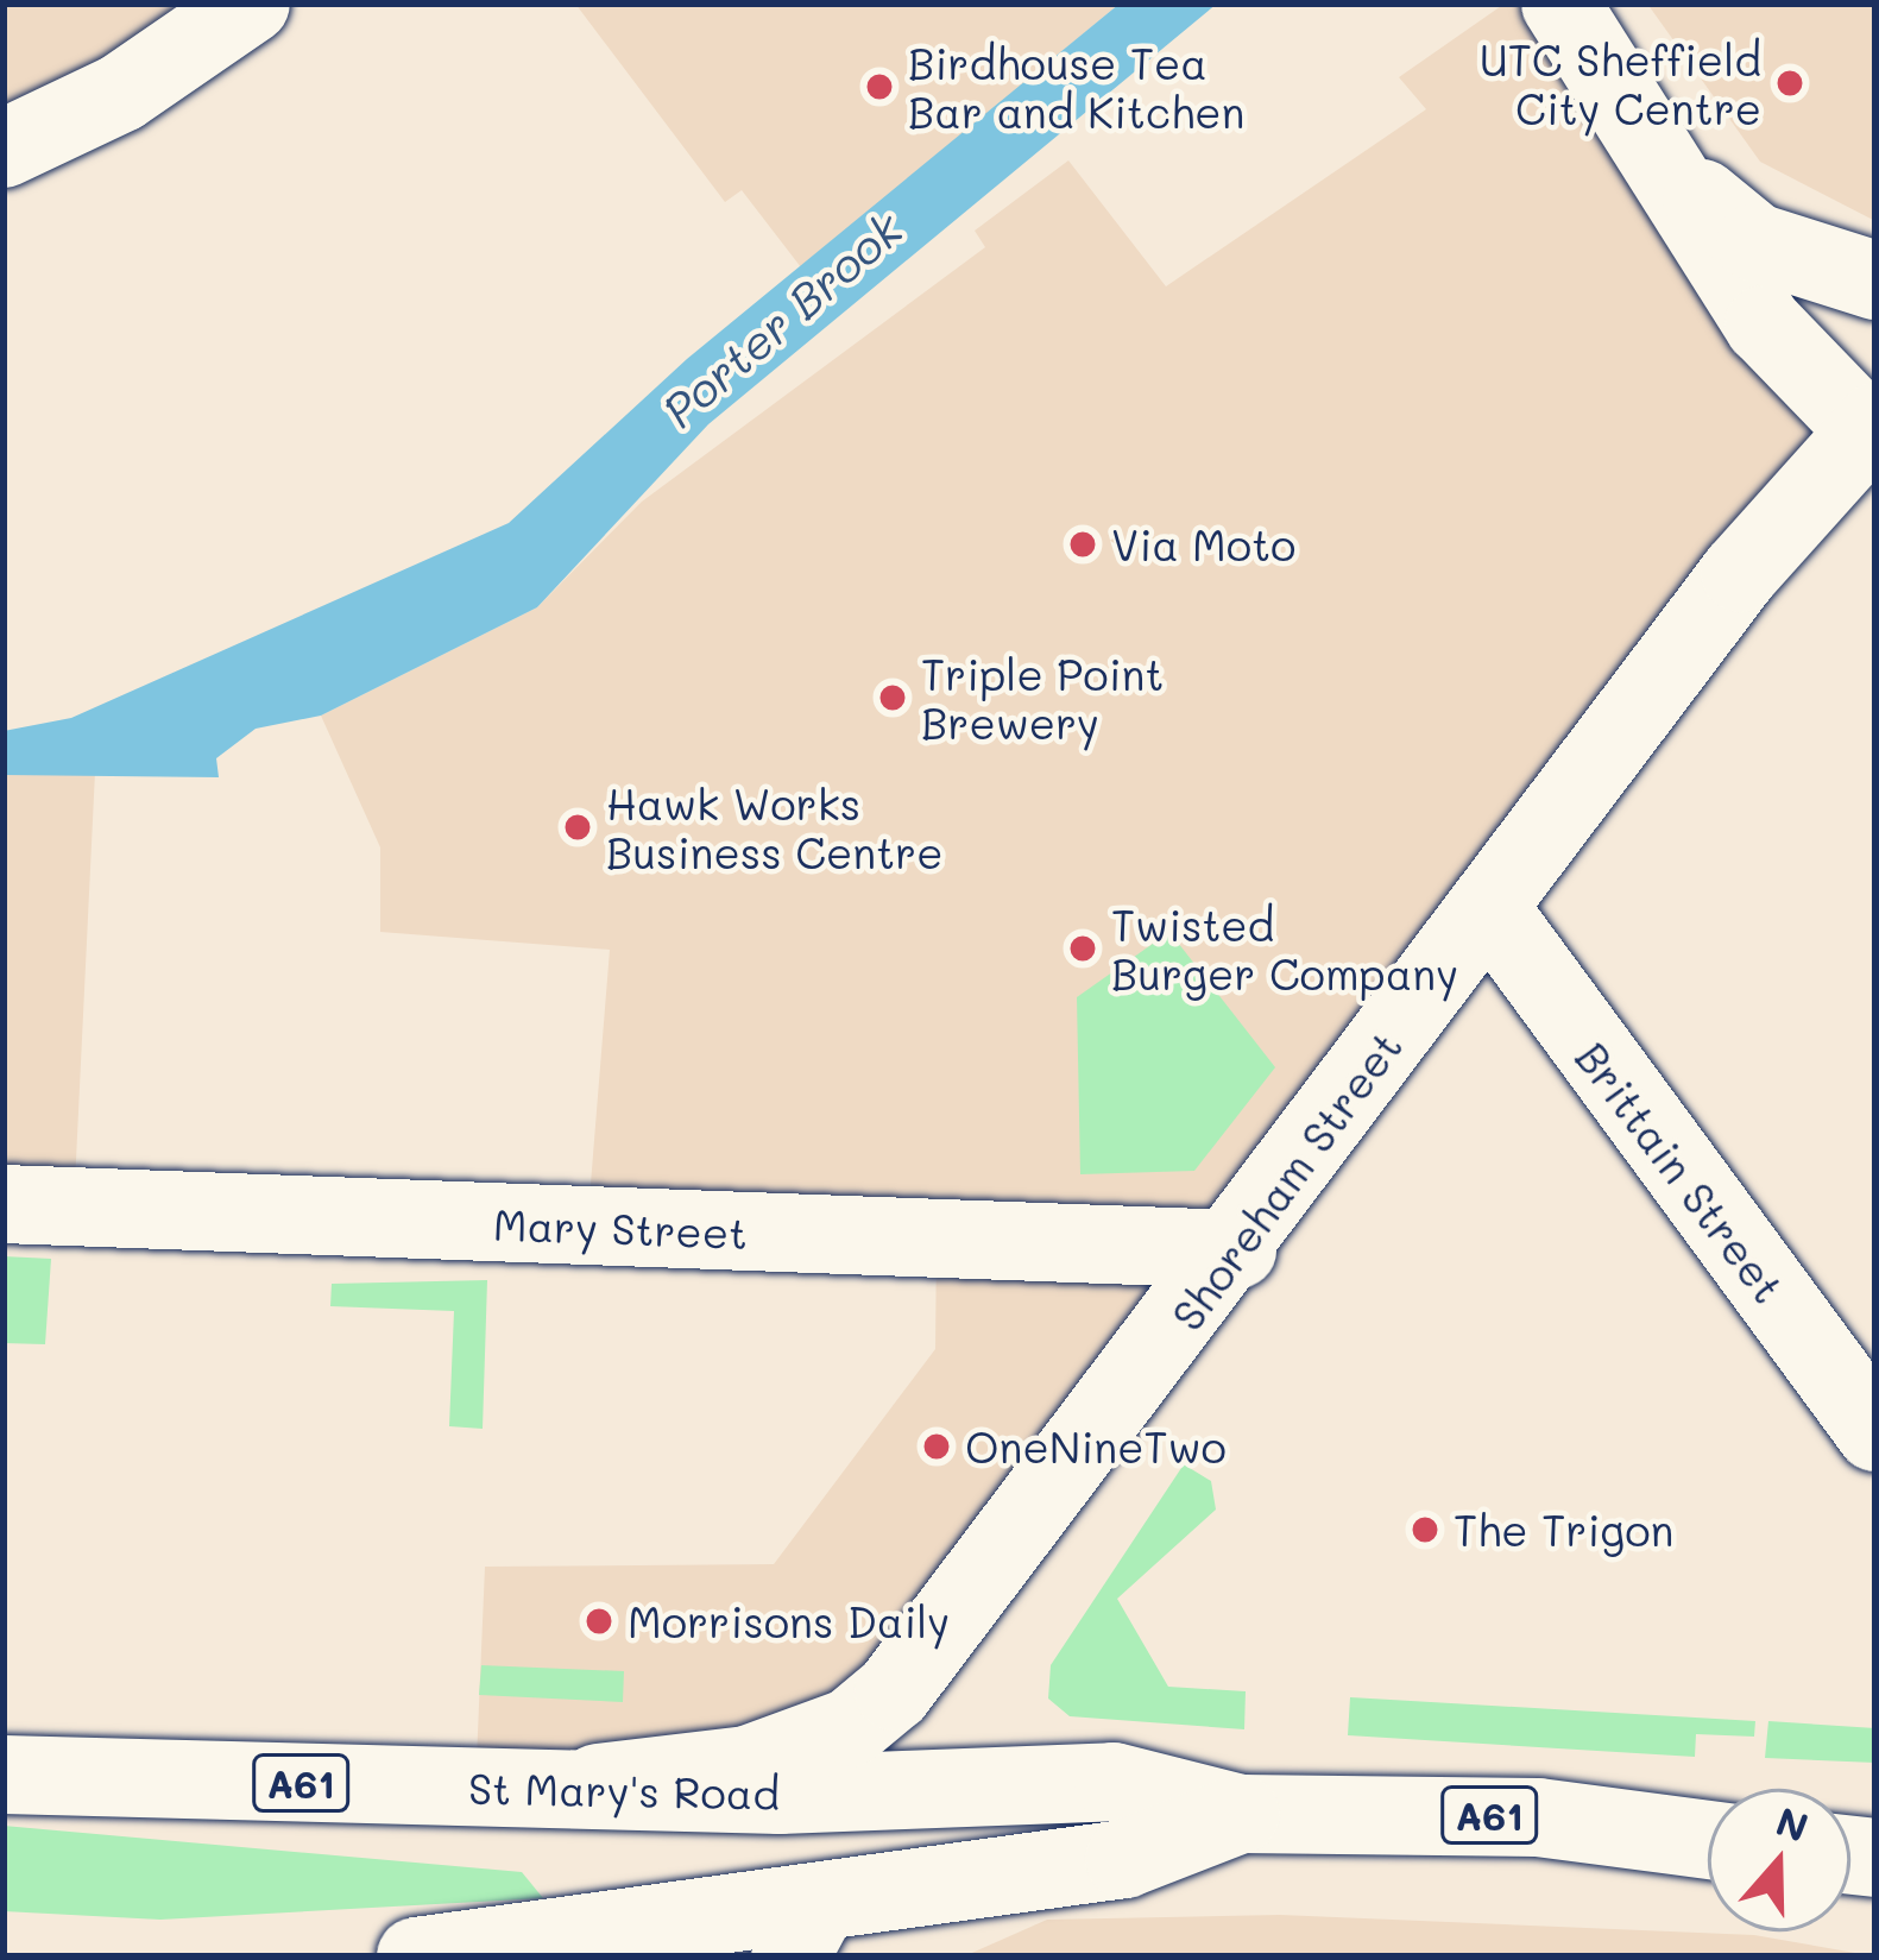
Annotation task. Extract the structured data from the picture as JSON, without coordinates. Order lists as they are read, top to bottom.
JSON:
{
  "streets": {
    "main road": [
      "Brittain Street",
      "Shoreham Street",
      "Mary Street",
      "A61",
      "St Mary's Road"
    ]
  },
  "crossings": [
    ["Brittain Street", "Shoreham Street"],
    ["Shoreham Street", "Mary Street"],
    ["Shoreham Street", "A61"],
    ["Shoreham Street", "St Mary's Road"],
    ["A61", "St Mary's Road"]
  ],
  "water": ["Porter Brook"],
  "places": [
    "UTC Sheffield City Centre",
    "Birdhouse Tea Bar and Kitchen",
    "Via Moto",
    "Triple Point Brewery",
    "Hawk Works Business Centre",
    "Twisted Burger Company",
    "OneNineTwo",
    "The Trigon",
    "Morrisons Daily"
  ],
  "north": "top"
}
